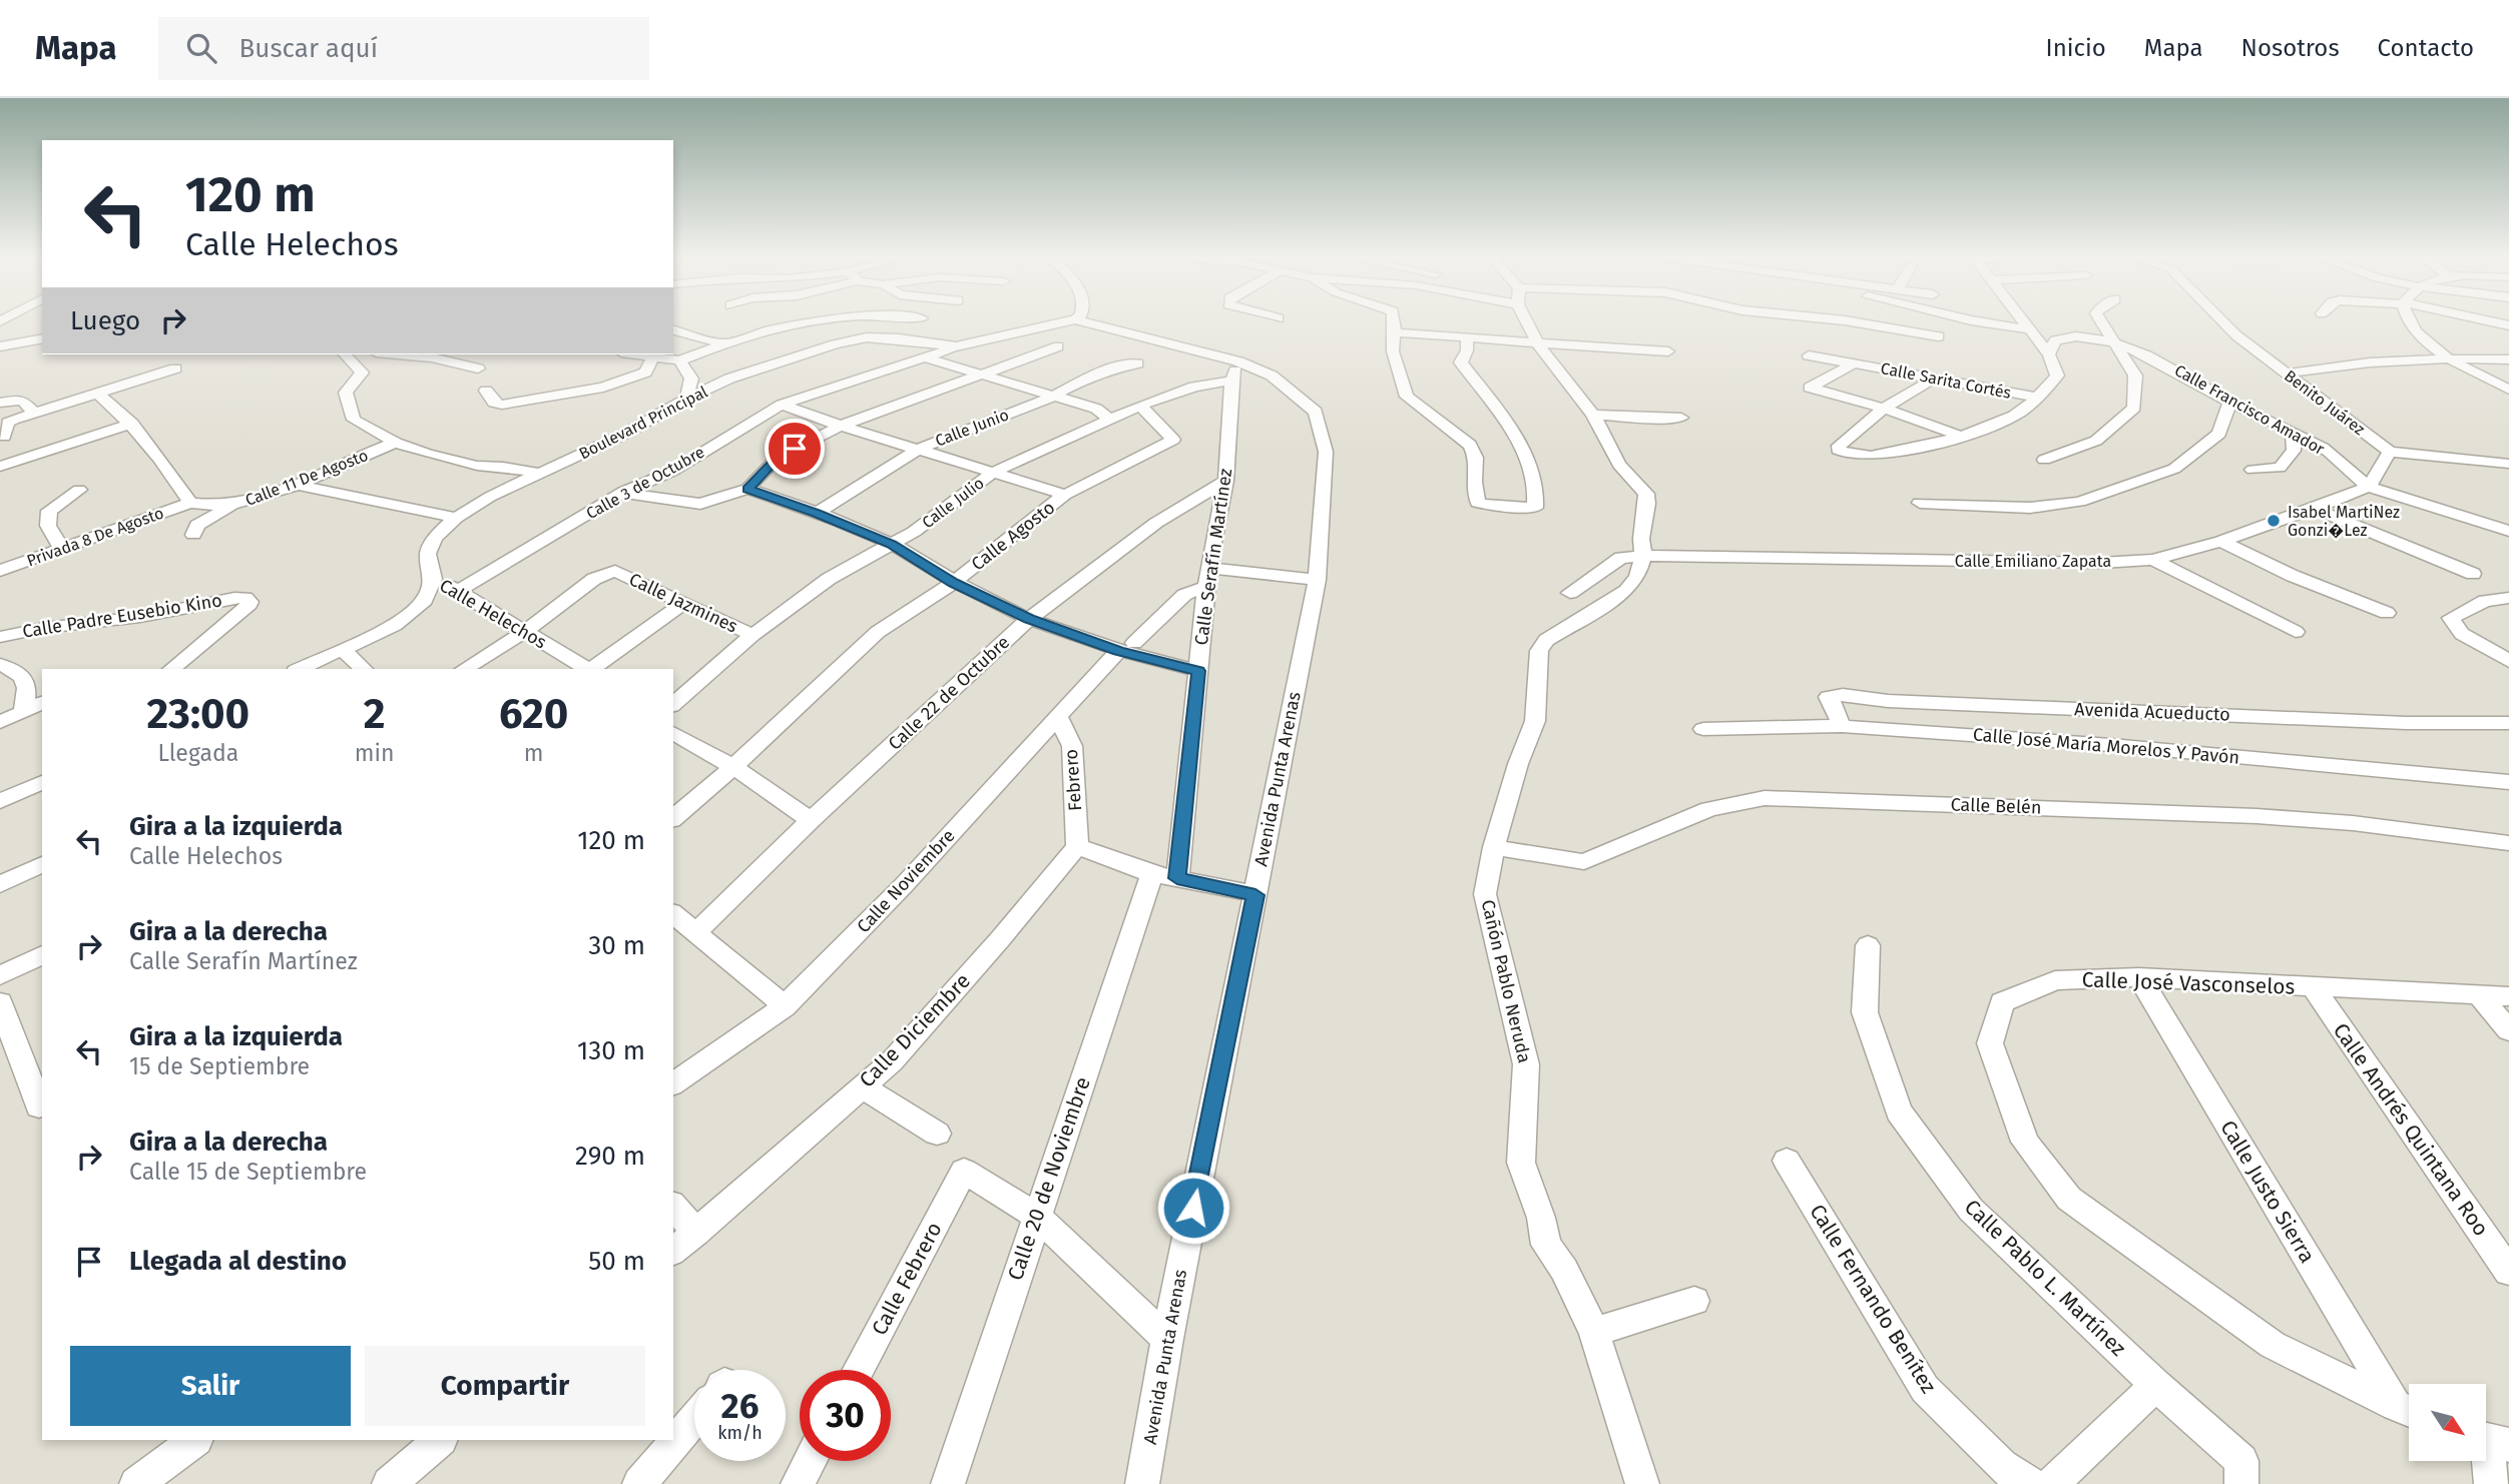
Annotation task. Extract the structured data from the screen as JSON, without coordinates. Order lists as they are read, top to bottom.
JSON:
{
  "streets": {
    "street": [
      "Calle Sarita Cortés",
      "Benito Juárez",
      "Calle Francisco Amador",
      "Boulevard Principal",
      "Calle Junio",
      "Calle 11 De Agosto",
      "Calle 3 de Octubre",
      "Calle Julio",
      "Calle Agosto",
      "Privada 8 De Agosto",
      "Calle Serafín Martínez",
      "Calle Emiliano Zapata",
      "Calle Jazmines",
      "Calle Helechos",
      "Calle Padre Eusebio Kino",
      "Calle 22 de Octubre",
      "Avenida Acueducto",
      "Calle José María Morelos Y Pavón",
      "Avenida Punta Arenas",
      "Febrero",
      "Calle Belén",
      "Calle Noviembre",
      "Cañón Pablo Neruda",
      "Calle José Vasconselos",
      "Calle Diciembre",
      "Calle Andrés Quintana Roo",
      "Calle 20 de Noviembre",
      "Calle Justo Sierra",
      "Calle Pablo L. Martínez",
      "Calle Febrero",
      "Calle Fernando Benítez"
    ]
  },
  "crossings": [
    ["Calle Francisco Amador", "Calle Emiliano Zapata"],
    ["Boulevard Principal", "Calle 3 de Octubre"],
    ["Boulevard Principal", "Calle Helechos"],
    ["Boulevard Principal", "Avenida Punta Arenas"],
    ["Calle 11 De Agosto", "Privada 8 De Agosto"],
    ["Calle 3 de Octubre", "Calle Helechos"],
    ["Calle Julio", "Calle Agosto"],
    ["Calle Julio", "Calle Serafín Martínez"],
    ["Calle Julio", "Calle Jazmines"],
    ["Calle Julio", "Avenida Punta Arenas"],
    ["Calle Serafín Martínez", "Calle 22 de Octubre"],
    ["Calle Serafín Martínez", "Avenida Punta Arenas"],
    ["Calle Serafín Martínez", "Calle Noviembre"],
    ["Calle Serafín Martínez", "Calle 20 de Noviembre"],
    ["Calle Emiliano Zapata", "Cañón Pablo Neruda"],
    ["Calle Jazmines", "Calle Helechos"],
    ["Avenida Acueducto", "Calle José María Morelos Y Pavón"],
    ["Febrero", "Calle Noviembre"],
    ["Febrero", "Calle Diciembre"],
    ["Calle Belén", "Cañón Pablo Neruda"],
    ["Calle José Vasconselos", "Calle Andrés Quintana Roo"],
    ["Calle José Vasconselos", "Calle Justo Sierra"],
    ["Calle 20 de Noviembre", "Calle Febrero"]
  ],
  "places": ["Isabel MartiNez Gonzi�Lez"],
  "north": "bottom right",
  "page": {
    "header": "Mapa",
    "search": "Buscar aquí",
    "nav": [
      "Inicio",
      "Mapa",
      "Nosotros",
      "Contacto"
    ],
    "turn": ["120 m", "Calle Helechos"],
    "then": "Luego",
    "eta": [
      "23:00",
      "Llegada",
      "2",
      "min",
      "620",
      "m"
    ],
    "list": [
      {
        "name": "Gira a la izquierda",
        "note": "Calle Helechos",
        "value": "120 m"
      },
      {
        "name": "Gira a la derecha",
        "note": "Calle Serafín Martínez",
        "value": "30 m"
      },
      {
        "name": "Gira a la izquierda",
        "note": "15 de Septiembre",
        "value": "130 m"
      },
      {
        "name": "Gira a la derecha",
        "note": "Calle 15 de Septiembre",
        "value": "290 m"
      },
      {
        "name": "Llegada al destino",
        "value": "50 m"
      }
    ],
    "buttons": ["Salir", "Compartir"],
    "speed": "26 km/h",
    "limit": "30"
  }
}
